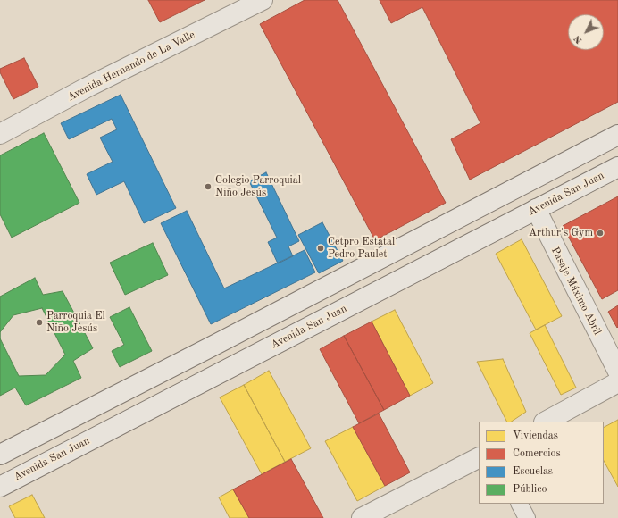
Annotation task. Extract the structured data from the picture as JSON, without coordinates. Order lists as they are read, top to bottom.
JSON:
{
  "streets": {
    "main road": ["Avenida Hernando de La Valle", "Avenida San Juan", "Pasaje Máximo Abril"]
  },
  "crossings": [
    ["Avenida San Juan", "Pasaje Máximo Abril"]
  ],
  "places": [
    "Colegio Parroquial Niño Jesús",
    "Arthur's Gym",
    "Cetpro Estatal Pedro Paulet",
    "Parroquia El Niño Jesús"
  ],
  "legend": [
    "Viviendas",
    "Comercios",
    "Escuelas",
    "Público"
  ],
  "north": "bottom left"
}
